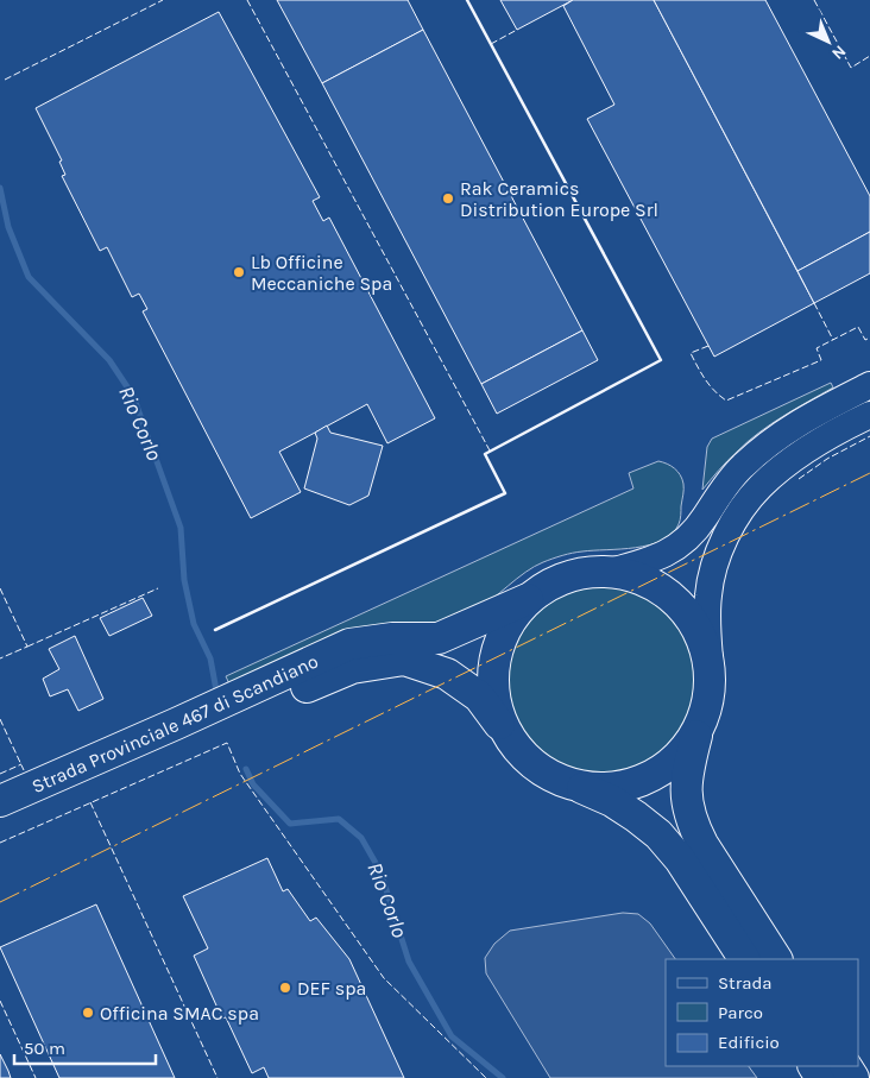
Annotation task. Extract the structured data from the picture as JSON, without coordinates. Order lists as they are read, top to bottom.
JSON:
{
  "streets": {
    "highway": ["Strada Provinciale 467 di Scandiano"]
  },
  "water": ["Rio Corlo"],
  "places": [
    "Rak Ceramics Distribution Europe Srl",
    "Lb Officine Meccaniche Spa",
    "DEF spa",
    "Officina SMAC spa"
  ],
  "legend": ["Strada", "Parco", "Edificio"],
  "scale_bar": "50 m",
  "north": "bottom right"
}
